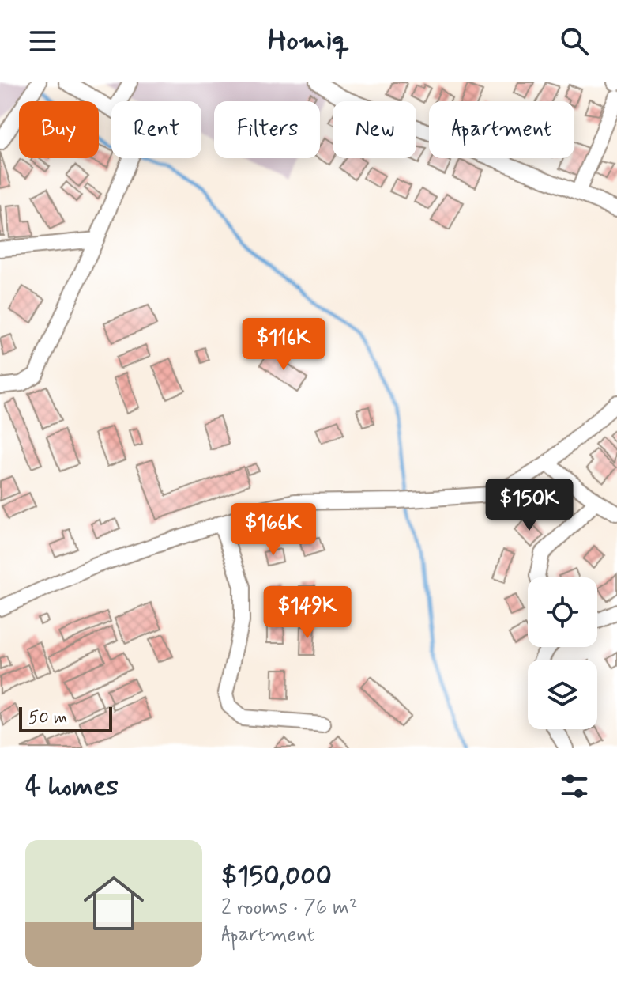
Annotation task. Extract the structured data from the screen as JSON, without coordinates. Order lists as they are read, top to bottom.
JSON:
{
  "scale_bar": "50 m",
  "page": {
    "header": "Homiq",
    "chip": [
      "Buy",
      "Rent",
      "Filters",
      "New",
      "Apartment"
    ],
    "price": [
      "$116K",
      "$150K",
      "$166K",
      "$149K"
    ],
    "scale": "50 m",
    "heading": "4 homes",
    "list": [
      {
        "name": "$150,000",
        "note": "2 rooms · 76 m² · Apartment"
      }
    ]
  }
}
